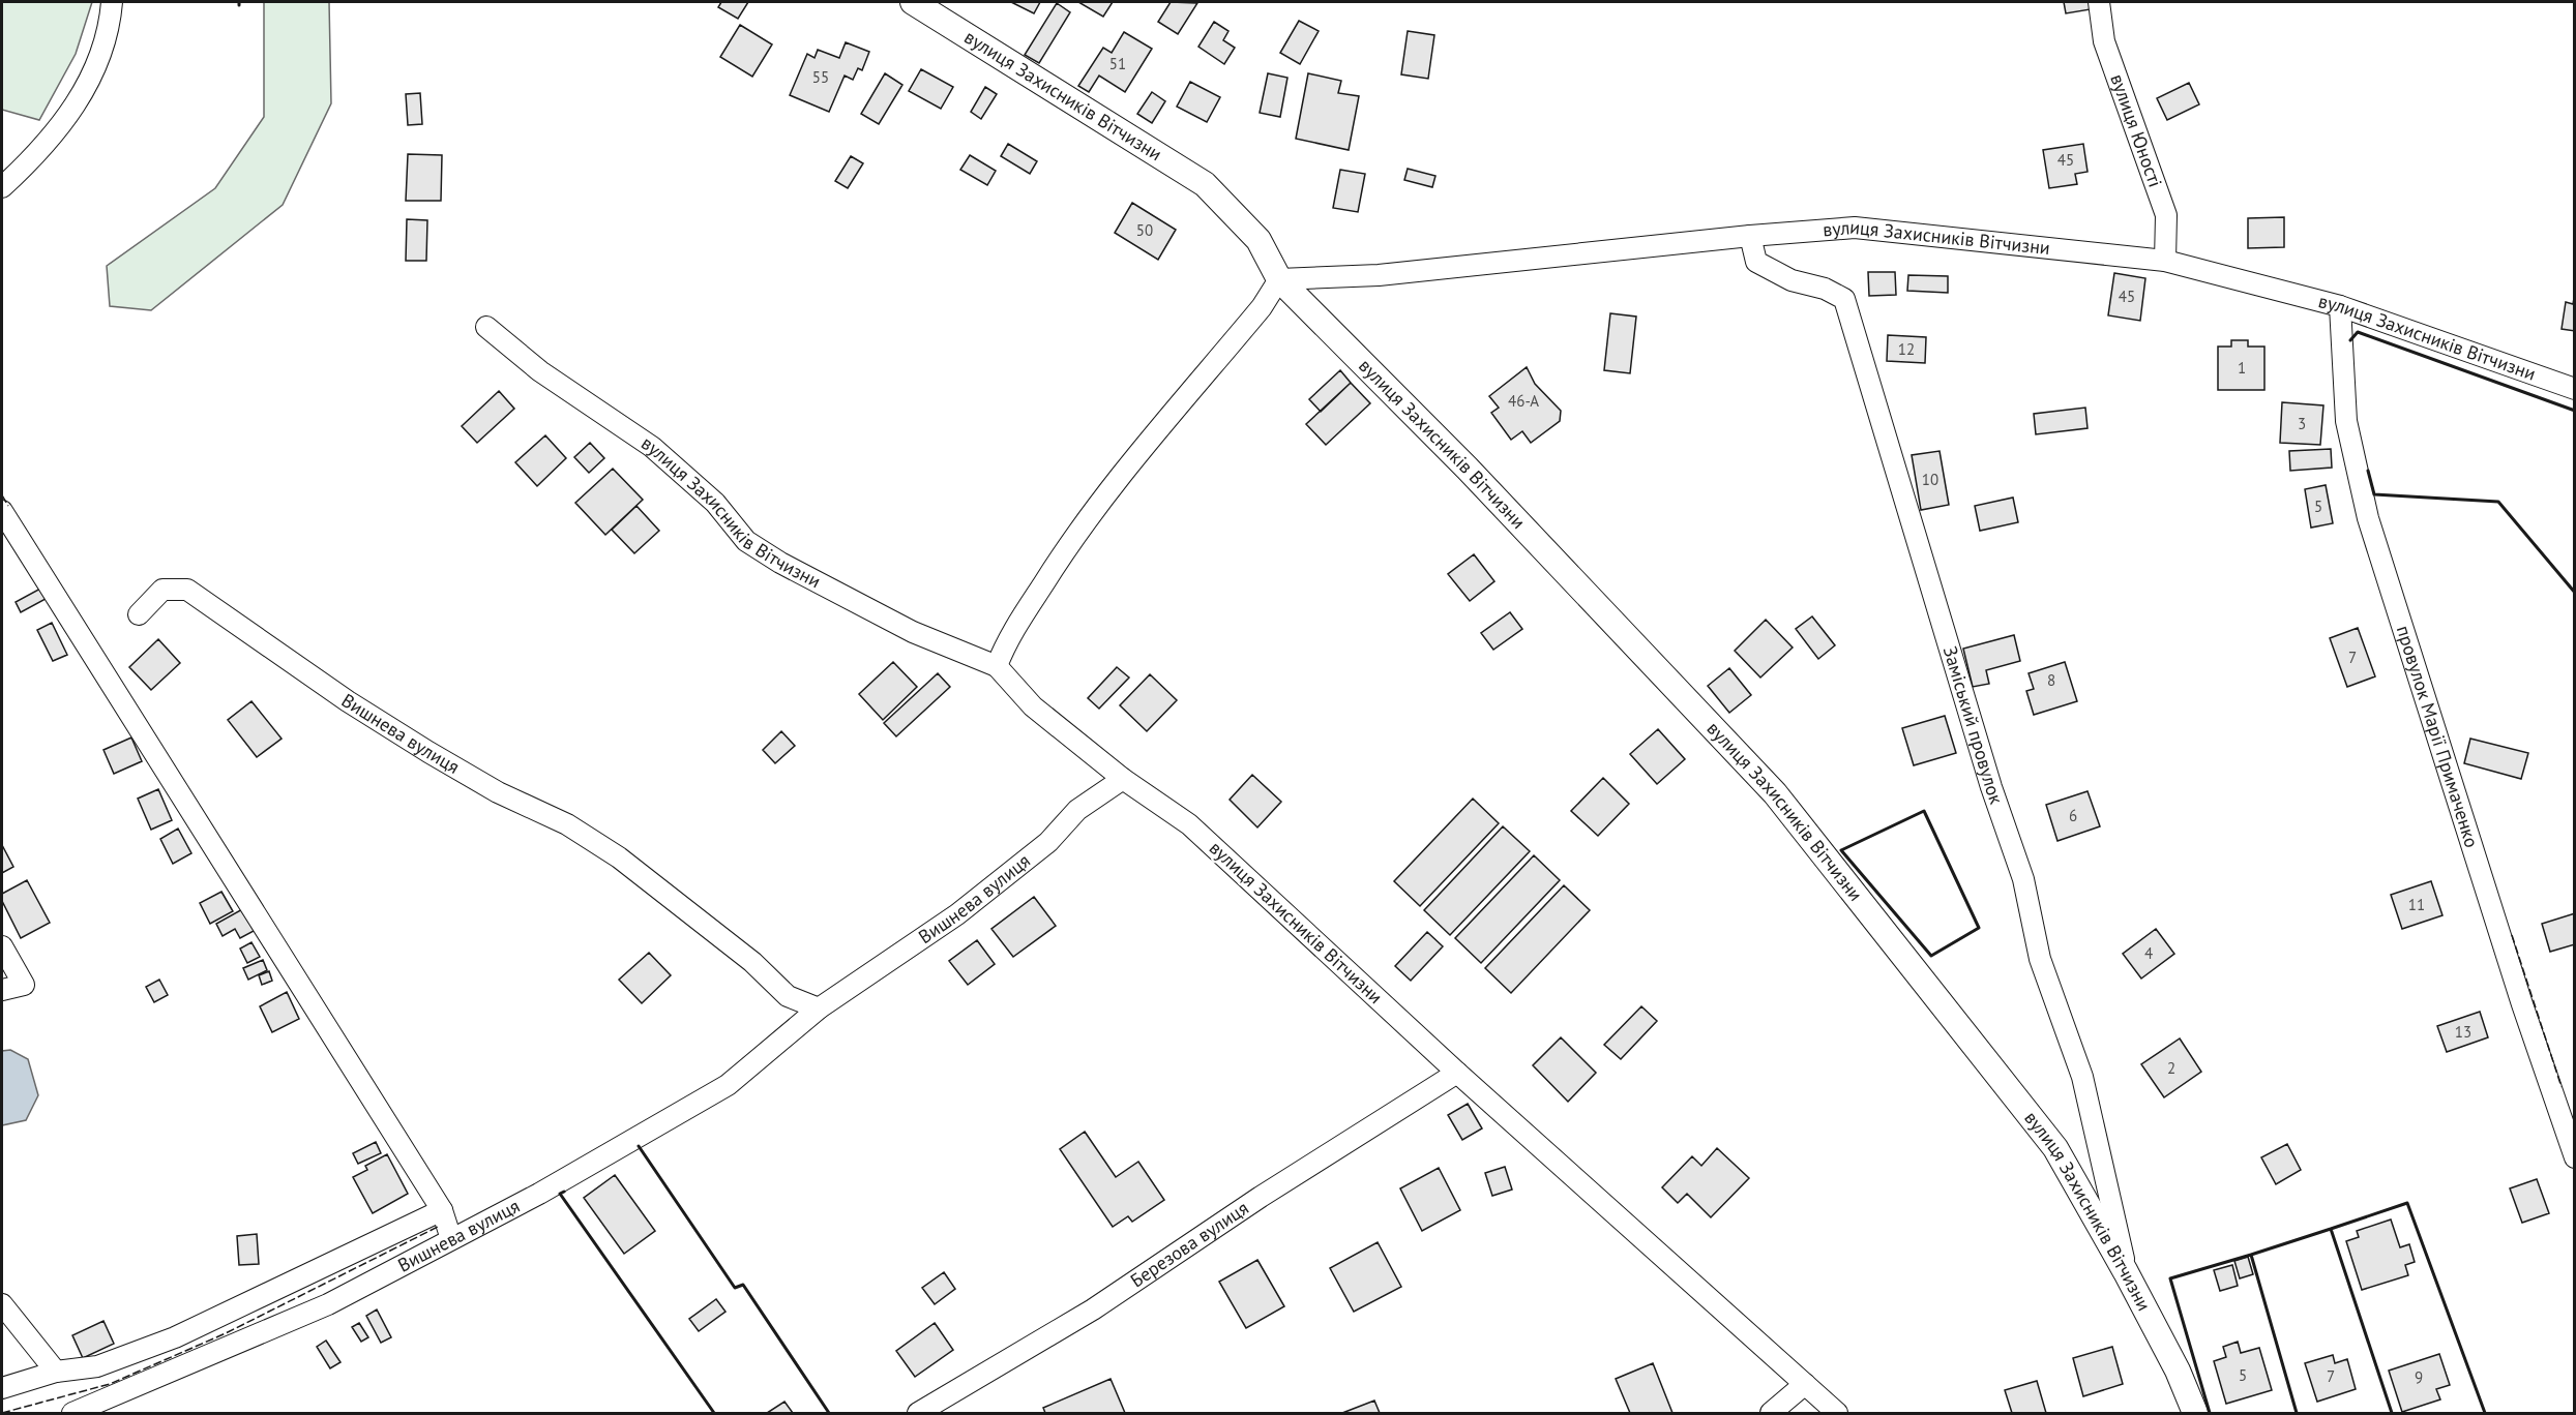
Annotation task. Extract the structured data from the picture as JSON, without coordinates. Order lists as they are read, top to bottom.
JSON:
{
  "streets": {
    "street": [
      "вулиця Захисників Вітчизни",
      "вулиця Юності",
      "Заміський провулок",
      "Вишнева вулиця",
      "провулок Марії Примаченко",
      "Березова вулиця"
    ]
  },
  "crossings": [
    ["вулиця Захисників Вітчизни", "вулиця Юності"],
    ["вулиця Захисників Вітчизни", "Заміський провулок"],
    ["вулиця Захисників Вітчизни", "Вишнева вулиця"],
    ["вулиця Захисників Вітчизни", "провулок Марії Примаченко"],
    ["вулиця Захисників Вітчизни", "Березова вулиця"]
  ],
  "house_numbers": [
    "51",
    "55",
    "45",
    "50",
    "45",
    "12",
    "1",
    "46-А",
    "3",
    "10",
    "5",
    "7",
    "8",
    "6",
    "11",
    "4",
    "13",
    "2",
    "5",
    "7",
    "9"
  ]
}
